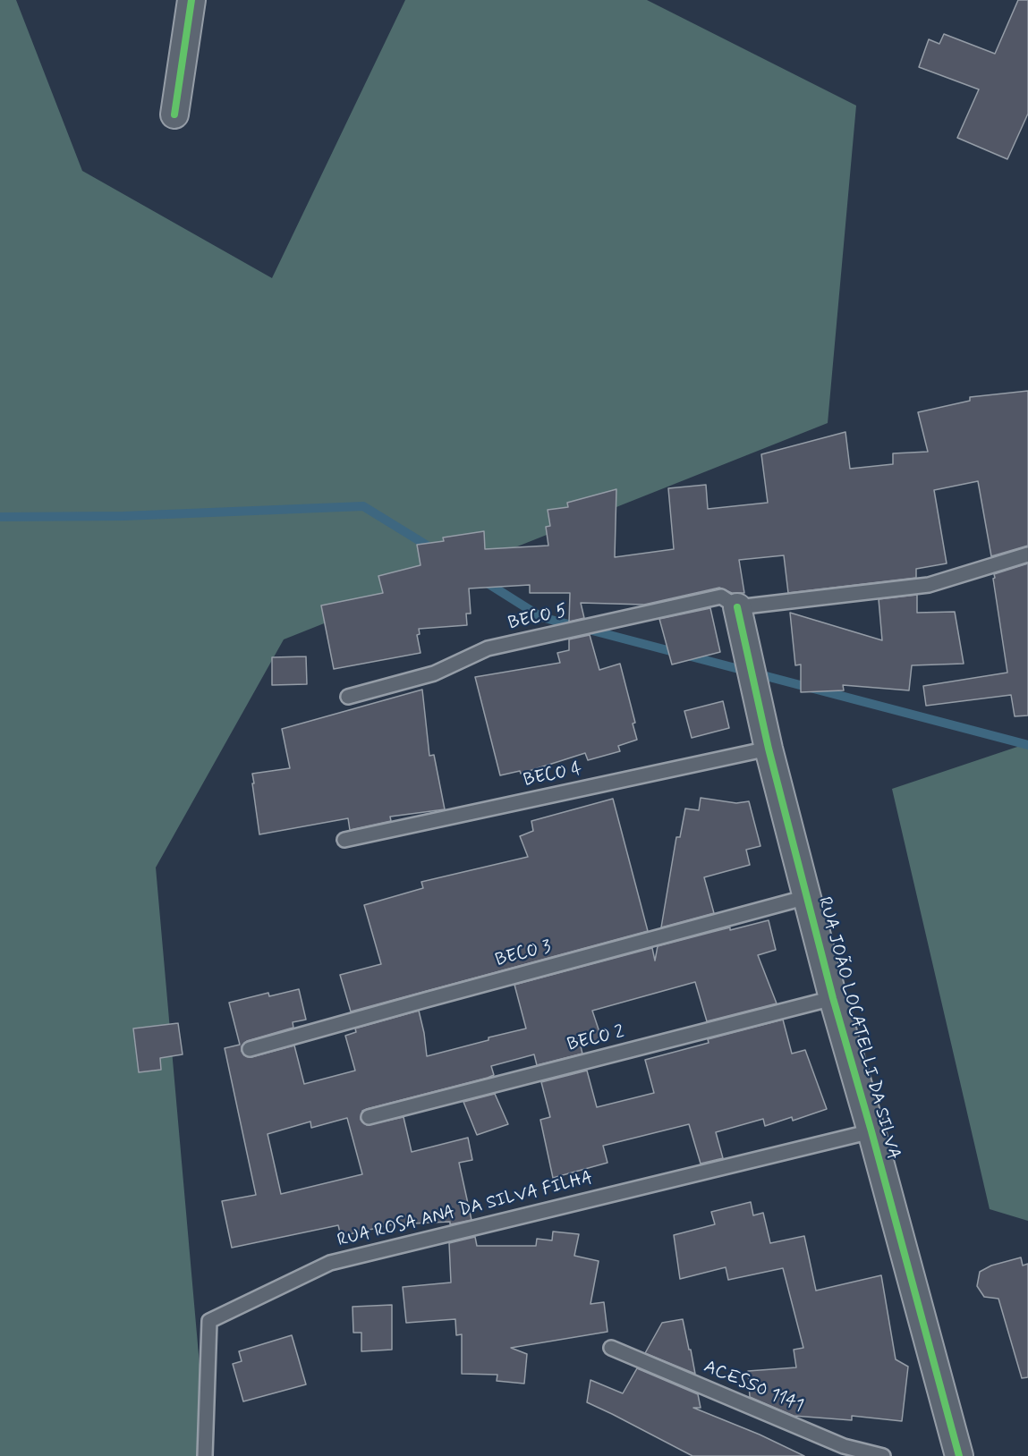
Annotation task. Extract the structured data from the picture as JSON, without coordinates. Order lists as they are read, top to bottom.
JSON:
{
  "streets": {
    "street": ["RUA JOÃO LOCATELLI DA SILVA"],
    "lane": [
      "BECO 5",
      "BECO 4",
      "BECO 3",
      "BECO 2",
      "RUA ROSA ANA DA SILVA FILHA",
      "ACESSO 1141"
    ]
  },
  "crossings": [
    ["BECO 5", "RUA JOÃO LOCATELLI DA SILVA"],
    ["BECO 4", "RUA JOÃO LOCATELLI DA SILVA"],
    ["BECO 3", "RUA JOÃO LOCATELLI DA SILVA"],
    ["RUA JOÃO LOCATELLI DA SILVA", "BECO 2"],
    ["RUA JOÃO LOCATELLI DA SILVA", "RUA ROSA ANA DA SILVA FILHA"]
  ]
}
